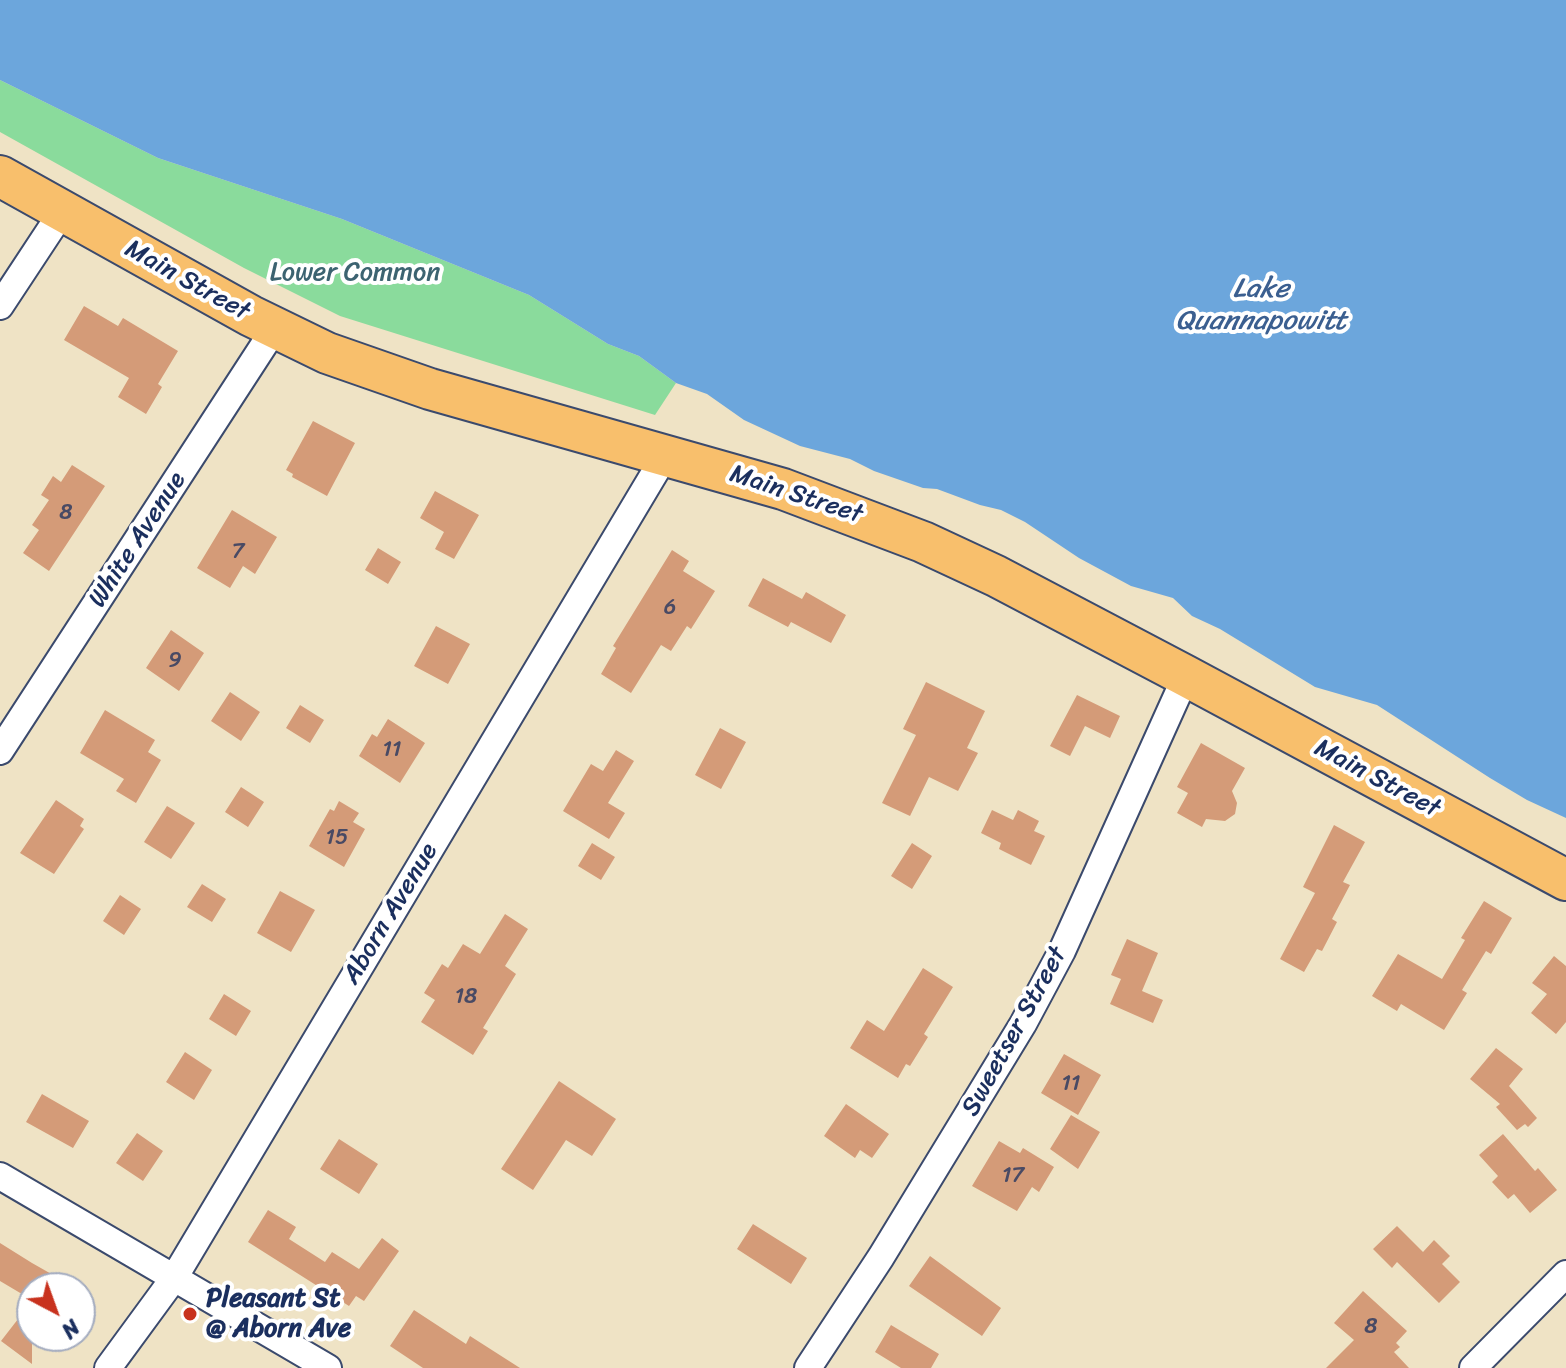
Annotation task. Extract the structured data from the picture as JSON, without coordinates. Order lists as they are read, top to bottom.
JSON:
{
  "streets": {
    "main road": ["Main Street"],
    "street": ["White Avenue", "Aborn Avenue", "Sweetser Street"]
  },
  "crossings": [
    ["Main Street", "White Avenue"],
    ["Main Street", "Aborn Avenue"],
    ["Main Street", "Sweetser Street"]
  ],
  "water": ["Lake Quannapowitt"],
  "parks": ["Lower Common"],
  "places": ["Pleasant St @ Aborn Ave"],
  "house_numbers": [
    "8",
    "7",
    "6",
    "9",
    "11",
    "15",
    "18",
    "11",
    "17",
    "8"
  ],
  "north": "bottom right"
}
